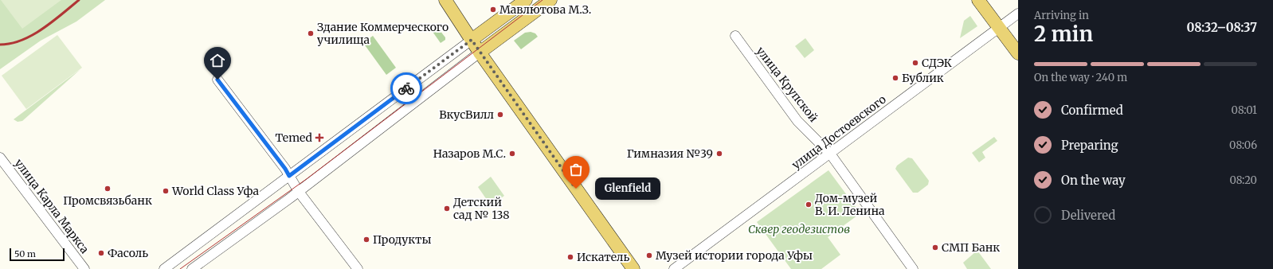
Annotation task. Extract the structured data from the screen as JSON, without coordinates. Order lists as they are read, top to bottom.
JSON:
{
  "streets": {
    "street": ["улица Крупской", "улица Достоевского", "улица Карла Маркса"]
  },
  "crossings": [
    ["улица Крупской", "улица Достоевского"]
  ],
  "parks": ["Сквер геодезистов"],
  "places": {
    "other": [
      "Мавлютова М.З.",
      "Здание Коммерческого училища",
      "СДЭК",
      "Бублик",
      "ВкусВилл",
      "Назаров М.С.",
      "Гимназия №39",
      "Промсвязьбанк",
      "Glenfield",
      "World Class Уфа",
      "Дом-музей В. И. Ленина",
      "Детский сад № 138",
      "Продукты",
      "СМП Банк",
      "Фасоль",
      "Музей истории города Уфы",
      "Искатель"
    ],
    "health": ["Temed"]
  },
  "scale_bar": "50 m",
  "page": {
    "heading": ["2 min", "Arriving in", "08:32–08:37"],
    "bar": "On the way · 240 m",
    "list": [
      ["Confirmed", "08:01"],
      ["Preparing", "08:06"],
      ["On the way", "08:20"],
      "Delivered"
    ],
    "bubble": "Glenfield",
    "scale": "50 m"
  }
}
